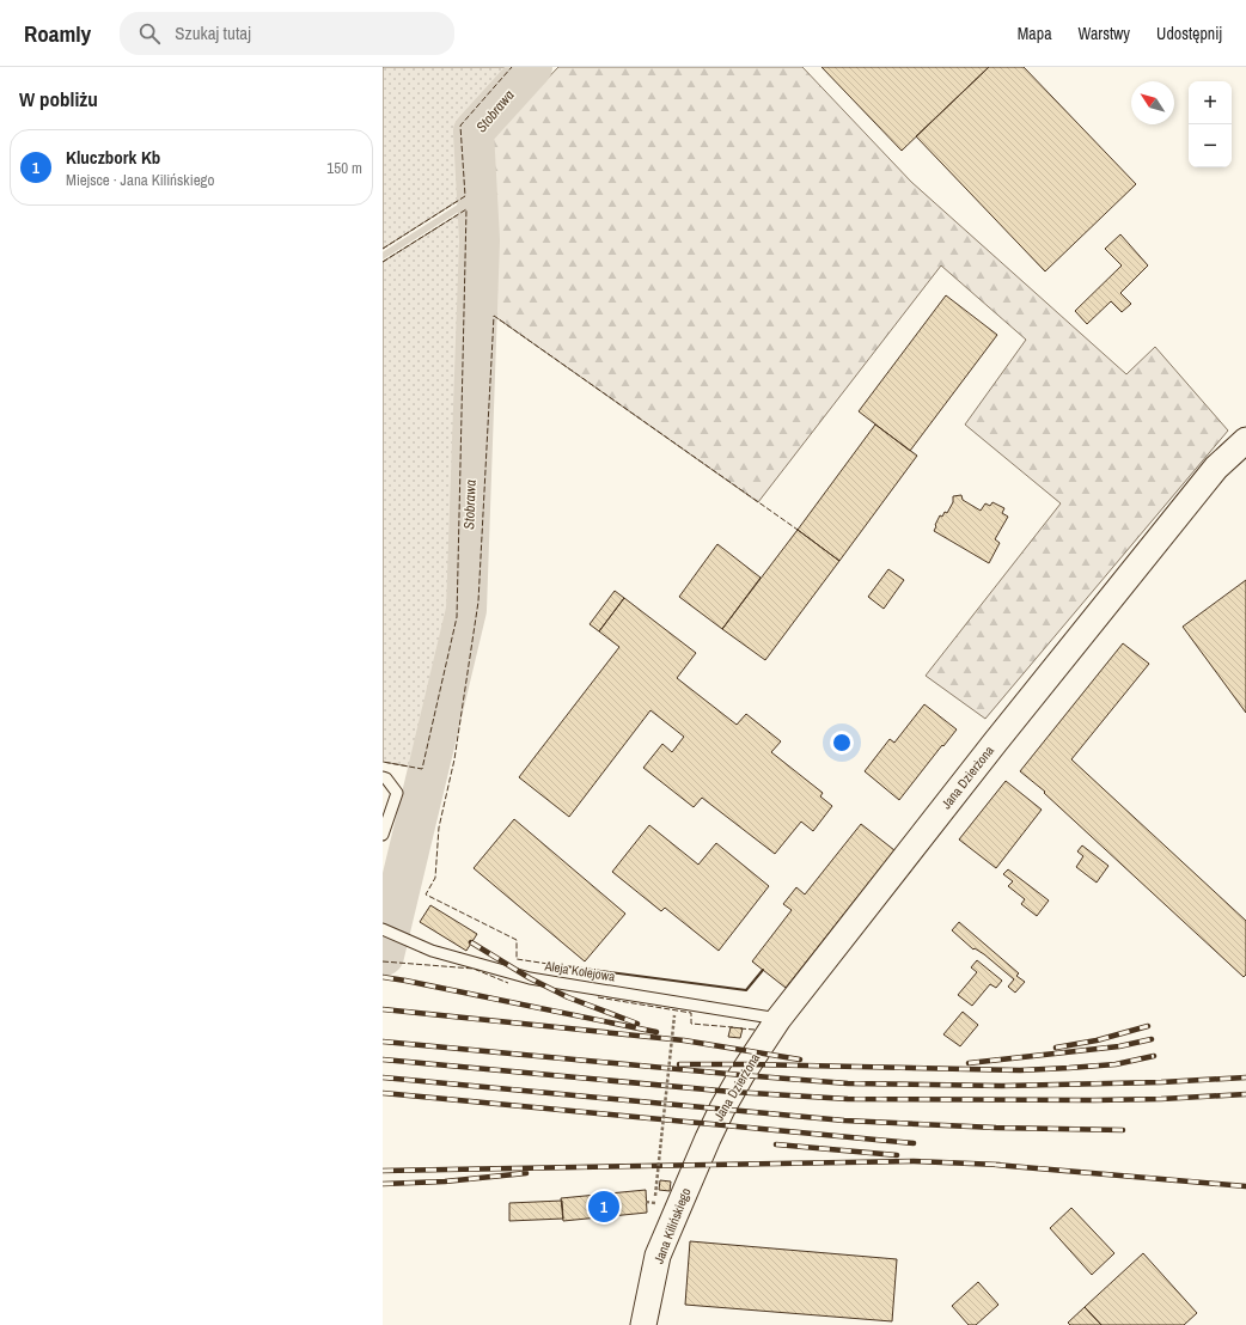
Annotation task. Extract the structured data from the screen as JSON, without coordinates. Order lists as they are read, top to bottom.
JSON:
{
  "streets": {
    "street": ["Jana Dzierżona", "Jana Kilińskiego"],
    "lane": ["Aleja Kolejowa"]
  },
  "crossings": [
    ["Jana Dzierżona", "Aleja Kolejowa"],
    ["Jana Dzierżona", "Jana Kilińskiego"]
  ],
  "water": ["Stobrawa"],
  "north": "top left",
  "page": {
    "header": "Roamly",
    "search": "Szukaj tutaj",
    "nav": ["Mapa", "Warstwy", "Udostępnij"],
    "heading": "W pobliżu",
    "map_buttons": ["+", "−"],
    "list": [
      {
        "mark": "1",
        "name": "Kluczbork Kb",
        "note": "Miejsce · Jana Kilińskiego",
        "value": "150 m"
      }
    ],
    "pins": "1"
  }
}
